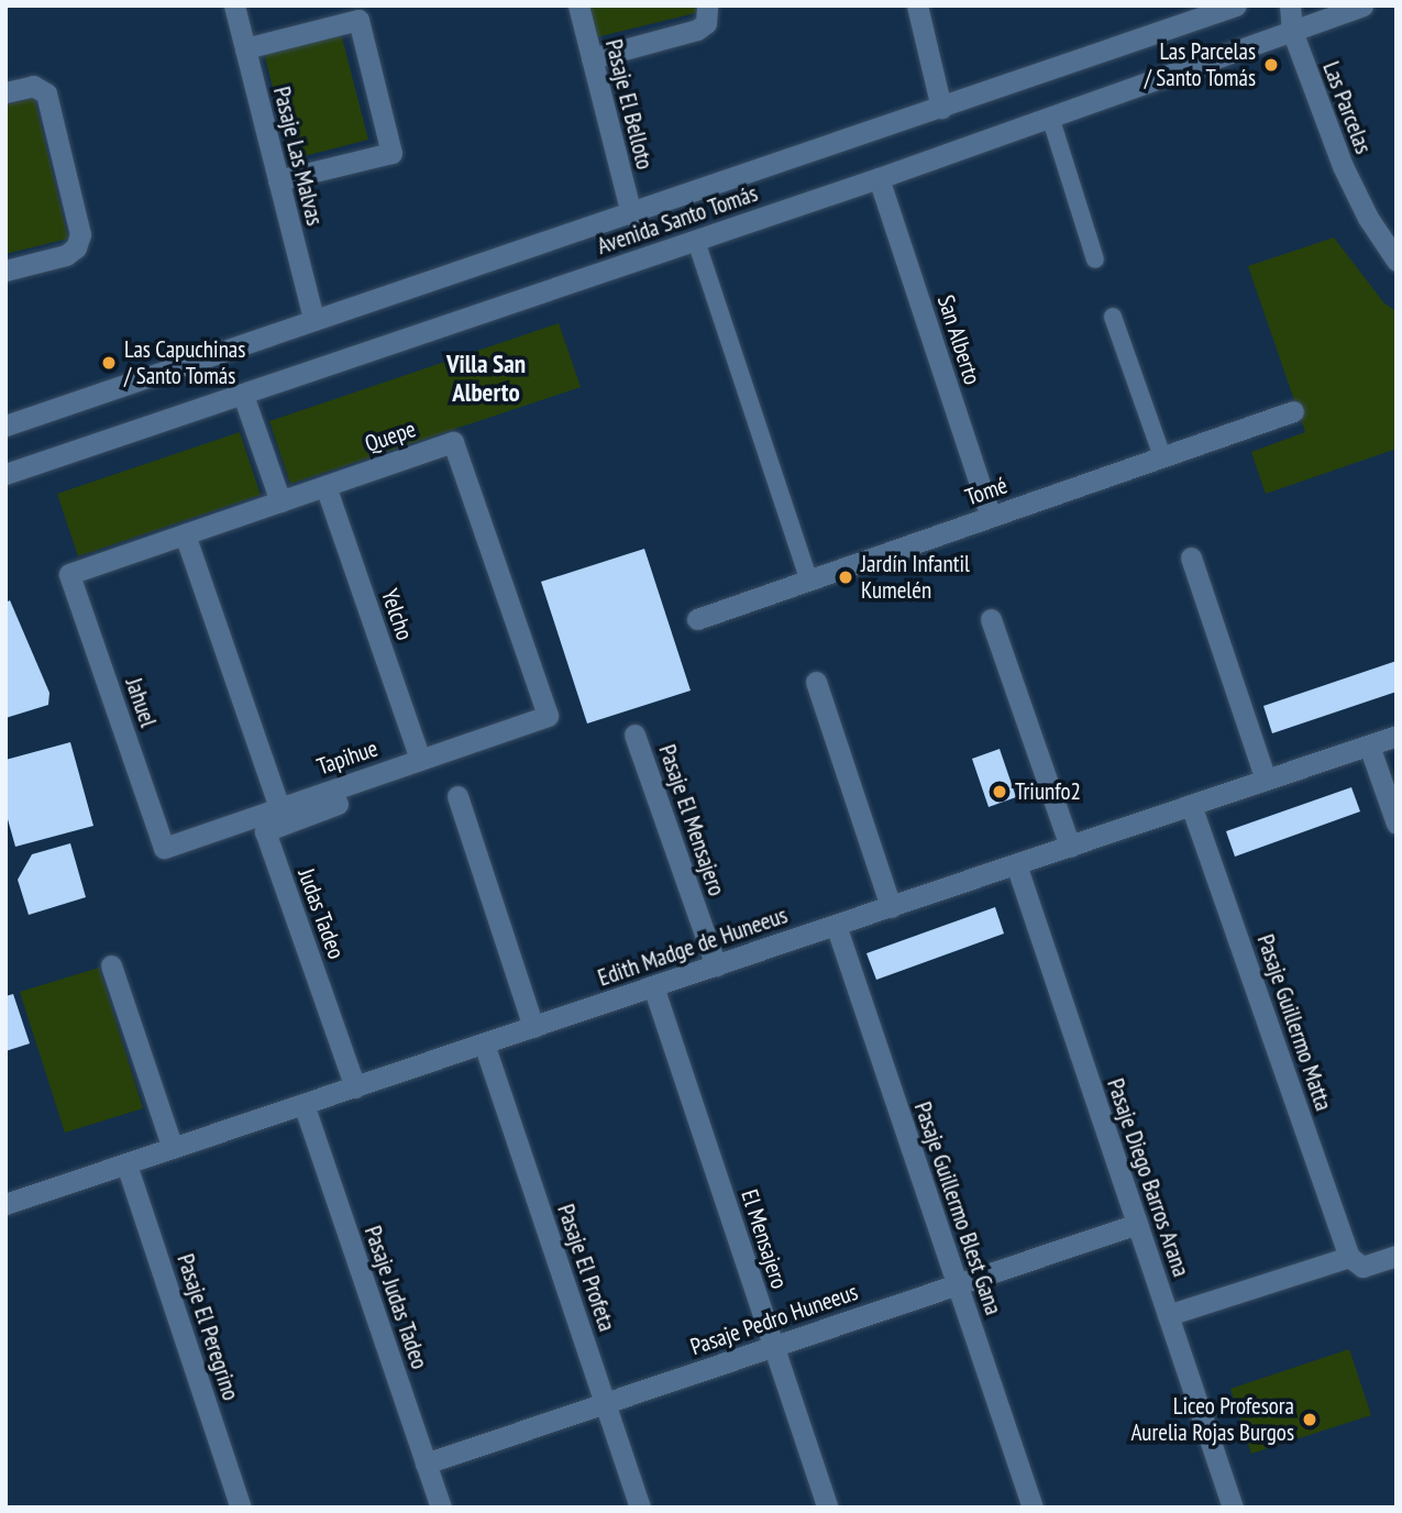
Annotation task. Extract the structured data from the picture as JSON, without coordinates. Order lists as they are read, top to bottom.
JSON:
{
  "streets": {
    "street": [
      "Pasaje El Belloto",
      "Las Parcelas",
      "Pasaje Las Malvas",
      "Avenida Santo Tomás",
      "San Alberto",
      "Quepe",
      "Tomé",
      "Yelcho",
      "Jahuel",
      "Tapihue",
      "Pasaje El Mensajero",
      "Judas Tadeo",
      "Edith Madge de Huneeus",
      "Pasaje Guillermo Matta",
      "Pasaje Diego Barros Arana",
      "Pasaje Guillermo Blest Gana",
      "El Mensajero",
      "Pasaje El Profeta",
      "Pasaje Judas Tadeo",
      "Pasaje Pedro Huneeus",
      "Pasaje El Peregrino"
    ]
  },
  "crossings": [
    ["Pasaje El Belloto", "Avenida Santo Tomás"],
    ["Las Parcelas", "Avenida Santo Tomás"],
    ["Pasaje Las Malvas", "Avenida Santo Tomás"],
    ["Avenida Santo Tomás", "San Alberto"],
    ["San Alberto", "Tomé"],
    ["Quepe", "Yelcho"],
    ["Quepe", "Jahuel"],
    ["Quepe", "Tapihue"],
    ["Yelcho", "Tapihue"],
    ["Jahuel", "Tapihue"],
    ["Pasaje El Mensajero", "Edith Madge de Huneeus"],
    ["Judas Tadeo", "Edith Madge de Huneeus"],
    ["Edith Madge de Huneeus", "Pasaje Guillermo Matta"],
    ["Edith Madge de Huneeus", "Pasaje Diego Barros Arana"],
    ["Edith Madge de Huneeus", "Pasaje Guillermo Blest Gana"],
    ["Edith Madge de Huneeus", "El Mensajero"],
    ["Edith Madge de Huneeus", "Pasaje El Profeta"],
    ["Edith Madge de Huneeus", "Pasaje Judas Tadeo"],
    ["Edith Madge de Huneeus", "Pasaje El Peregrino"],
    ["Pasaje Diego Barros Arana", "Pasaje Pedro Huneeus"],
    ["Pasaje Guillermo Blest Gana", "Pasaje Pedro Huneeus"],
    ["El Mensajero", "Pasaje Pedro Huneeus"],
    ["Pasaje El Profeta", "Pasaje Pedro Huneeus"],
    ["Pasaje Judas Tadeo", "Pasaje Pedro Huneeus"]
  ],
  "districts": ["Villa San Alberto"],
  "places": [
    "Las Parcelas / Santo Tomás",
    "Las Capuchinas / Santo Tomás",
    "Jardín Infantil Kumelén",
    "Triunfo2",
    "Liceo Profesora Aurelia Rojas Burgos"
  ]
}
